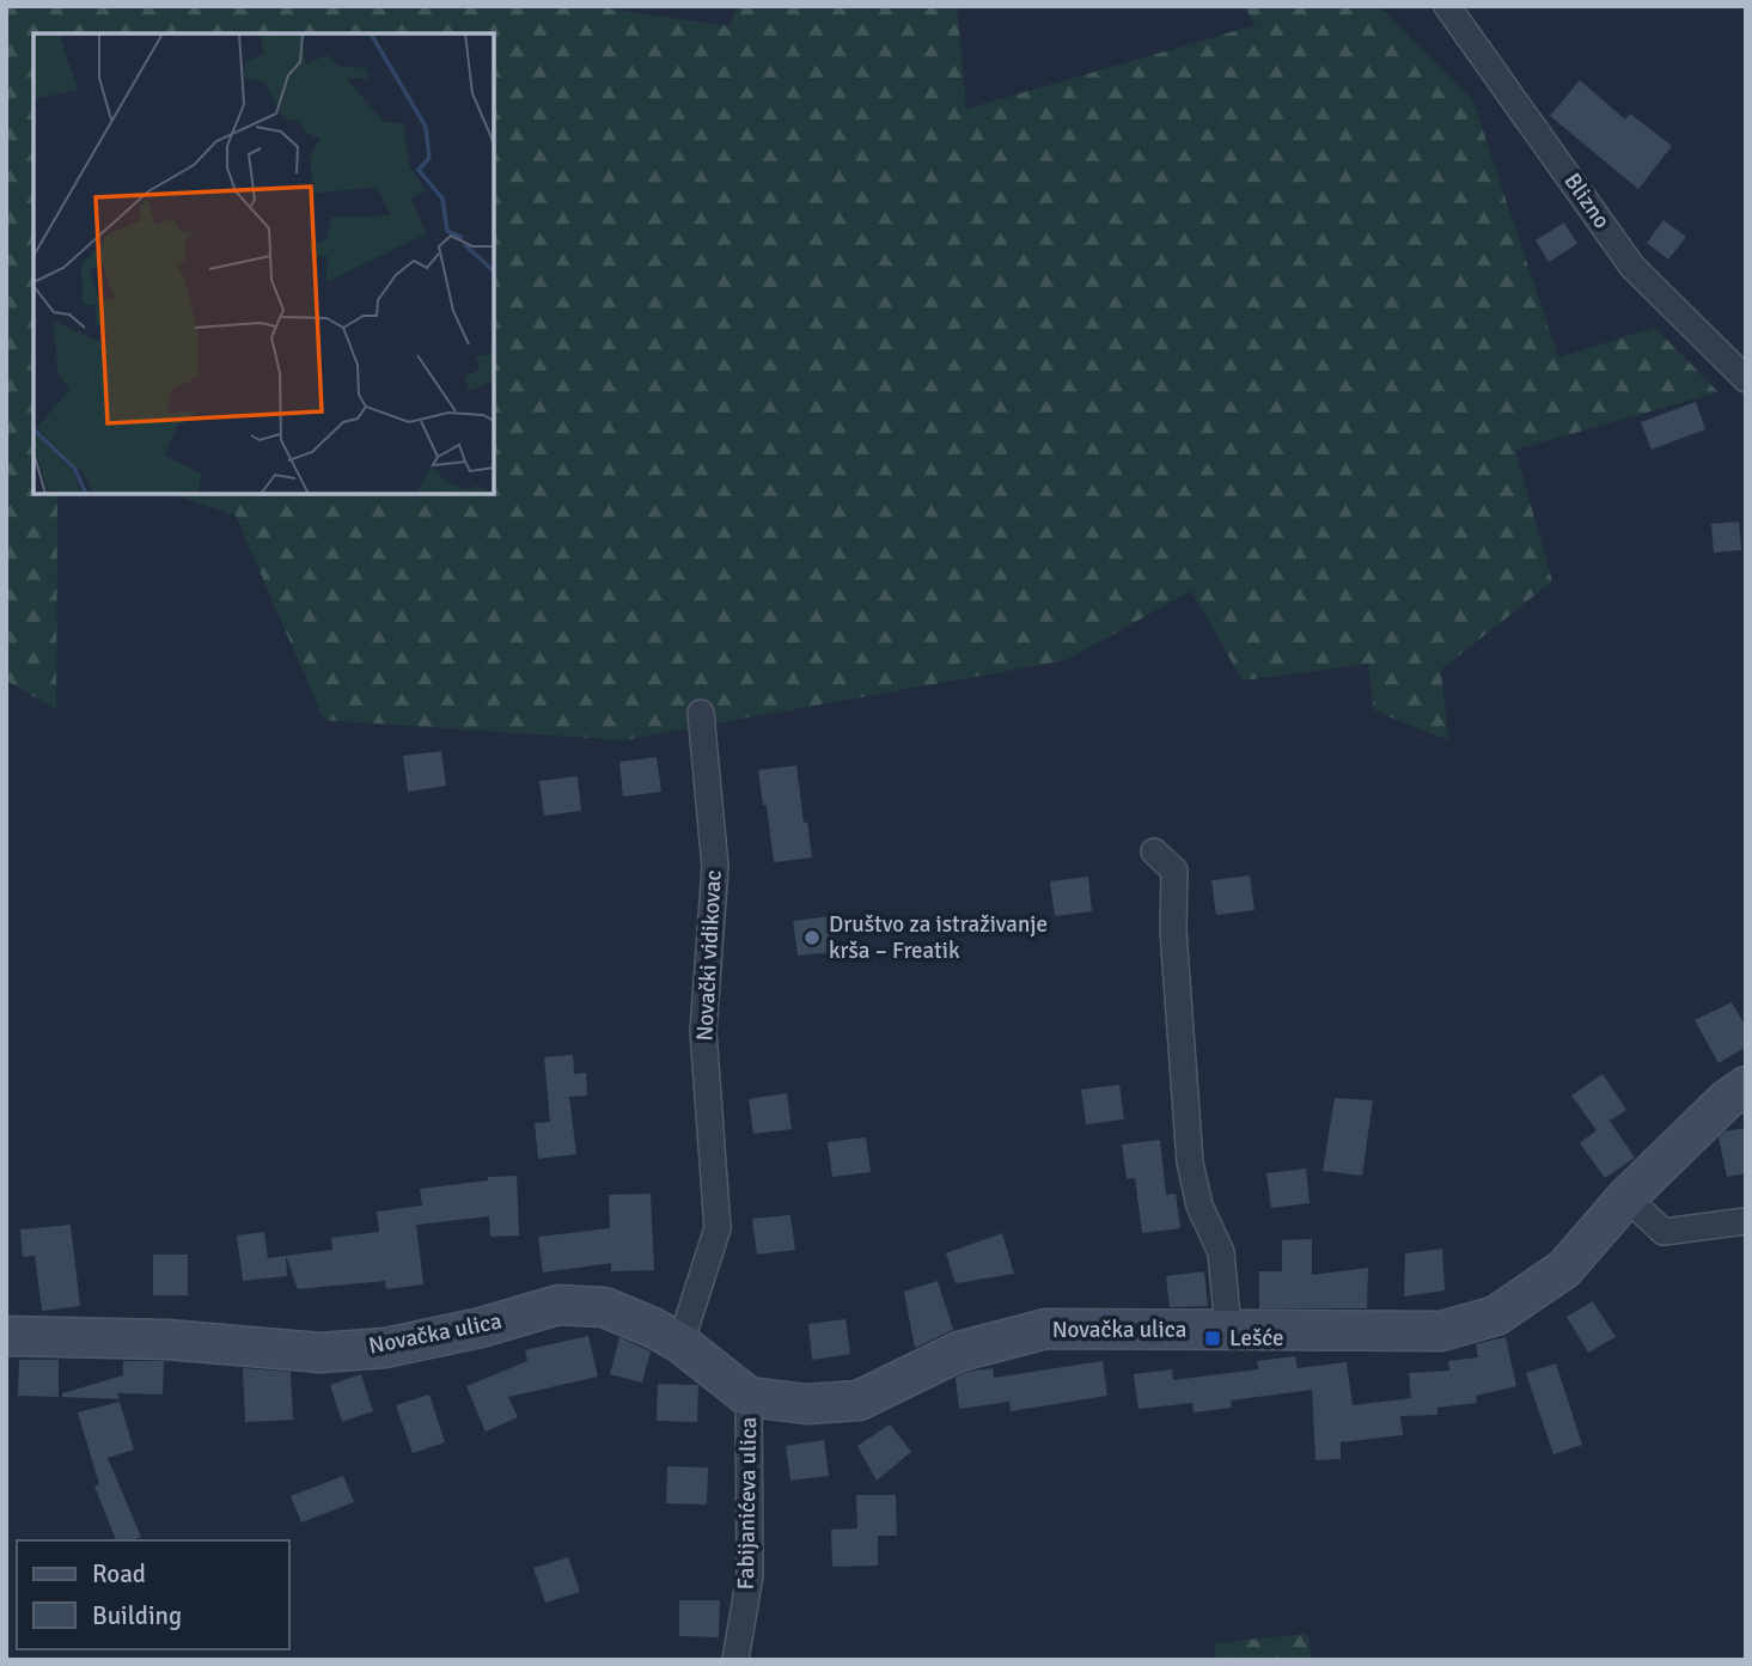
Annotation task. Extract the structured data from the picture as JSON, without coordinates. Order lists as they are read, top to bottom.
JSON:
{
  "streets": {
    "street": [
      "Blizno",
      "Novački vidikovac",
      "Novačka ulica",
      "Fabijanićeva ulica"
    ]
  },
  "crossings": [
    ["Novački vidikovac", "Novačka ulica"],
    ["Novačka ulica", "Fabijanićeva ulica"]
  ],
  "places": {
    "other": ["Društvo za istraživanje krša – Freatik"],
    "transit": ["Lešće"]
  },
  "legend": ["Road", "Building"]
}
